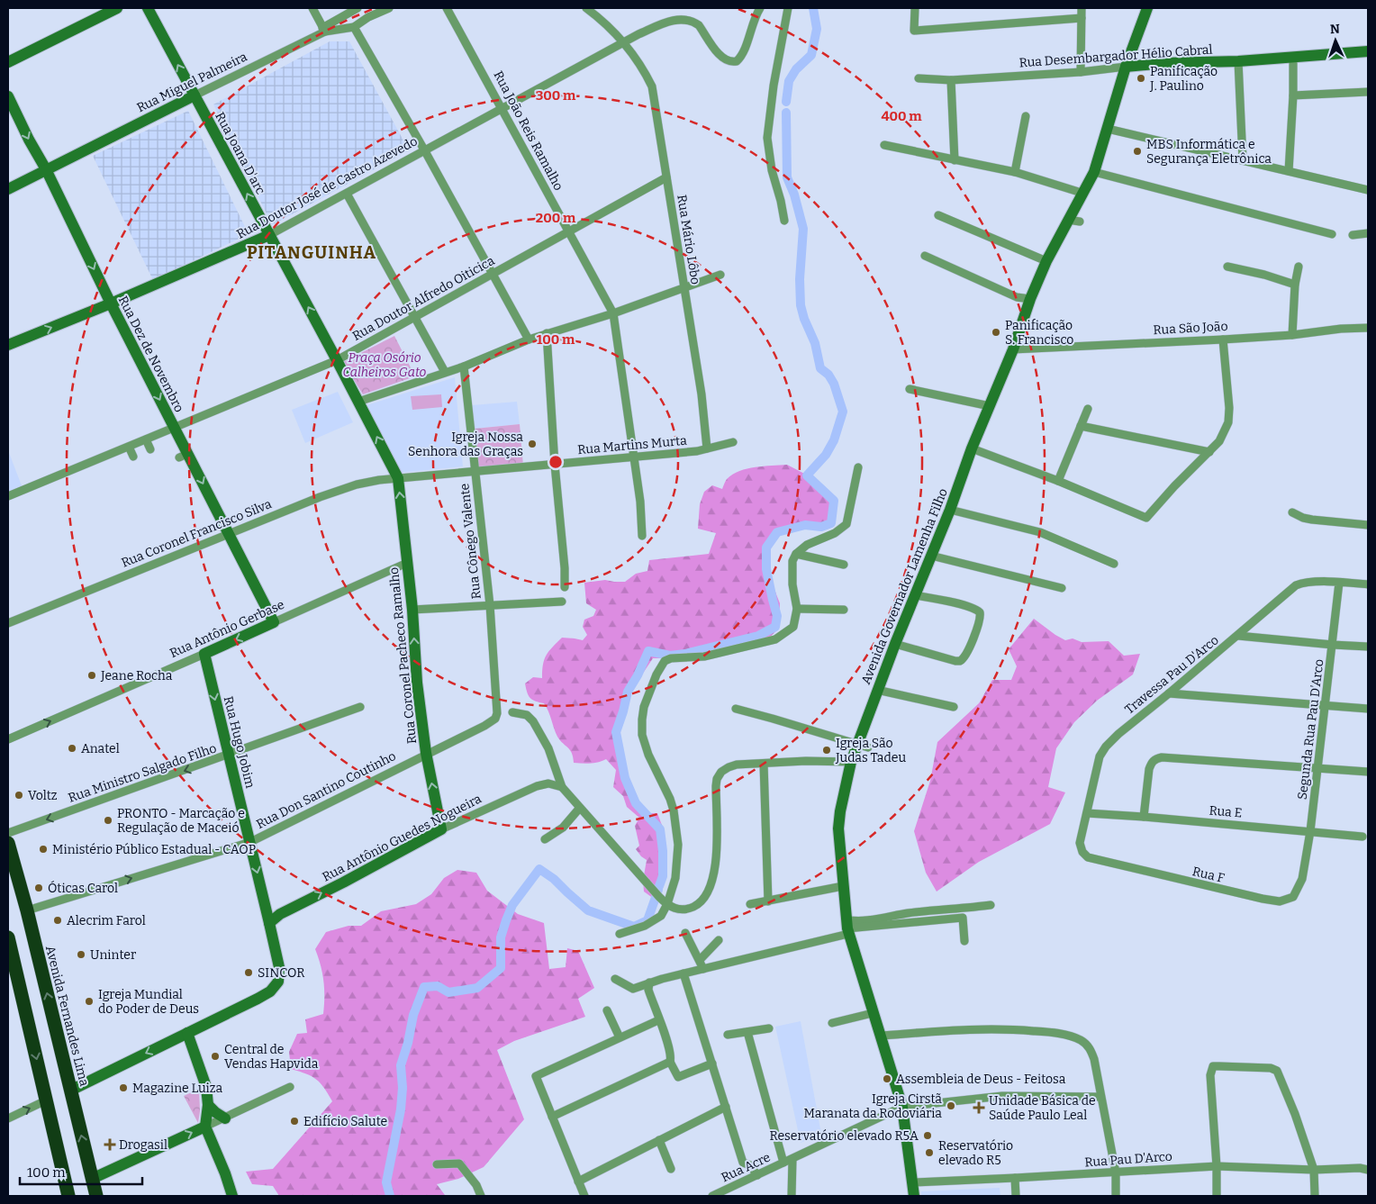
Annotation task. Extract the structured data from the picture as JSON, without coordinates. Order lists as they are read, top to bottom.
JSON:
{
  "streets": {
    "highway": ["Avenida Fernandes Lima"],
    "street": [
      "Rua Desembargador Hélio Cabral",
      "Rua Miguel Palmeira",
      "Rua João Reis Ramalho",
      "Rua Joana D'arc",
      "Rua Doutor José de Castro Azevedo",
      "Rua Mário Lôbo",
      "Rua Doutor Alfredo Oiticica",
      "Rua São João",
      "Rua Dez de Novembro",
      "Rua Martins Murta",
      "Rua Coronel Francisco Silva",
      "Rua Cônego Valente",
      "Avenida Governador Lamenha Filho",
      "Rua Antônio Gerbase",
      "Rua Coronel Pacheco Ramalho",
      "Travessa Pau D'Arco",
      "Segunda Rua Pau D'Arco",
      "Rua Hugo Jobim",
      "Rua Ministro Salgado Filho",
      "Rua Don Santino Coutinho",
      "Rua E",
      "Rua Antônio Guedes Nogueira",
      "Rua F",
      "Rua Pau D'Arco",
      "Rua Acre"
    ]
  },
  "crossings": [
    ["Rua Desembargador Hélio Cabral", "Avenida Governador Lamenha Filho"],
    ["Rua Miguel Palmeira", "Rua Joana D'arc"],
    ["Rua Miguel Palmeira", "Rua Dez de Novembro"],
    ["Rua João Reis Ramalho", "Rua Doutor José de Castro Azevedo"],
    ["Rua João Reis Ramalho", "Rua Doutor Alfredo Oiticica"],
    ["Rua Joana D'arc", "Rua Doutor José de Castro Azevedo"],
    ["Rua Joana D'arc", "Rua Doutor Alfredo Oiticica"],
    ["Rua Joana D'arc", "Rua Martins Murta"],
    ["Rua Joana D'arc", "Rua Coronel Francisco Silva"],
    ["Rua Joana D'arc", "Rua Coronel Pacheco Ramalho"],
    ["Rua Doutor José de Castro Azevedo", "Rua Mário Lôbo"],
    ["Rua Doutor José de Castro Azevedo", "Rua Dez de Novembro"],
    ["Rua Mário Lôbo", "Rua Doutor Alfredo Oiticica"],
    ["Rua Mário Lôbo", "Rua Martins Murta"],
    ["Rua Doutor Alfredo Oiticica", "Rua Dez de Novembro"],
    ["Rua São João", "Avenida Governador Lamenha Filho"],
    ["Rua Dez de Novembro", "Rua Coronel Francisco Silva"],
    ["Rua Dez de Novembro", "Rua Antônio Gerbase"],
    ["Rua Martins Murta", "Rua Coronel Francisco Silva"],
    ["Rua Martins Murta", "Rua Cônego Valente"],
    ["Rua Martins Murta", "Rua Coronel Pacheco Ramalho"],
    ["Rua Coronel Francisco Silva", "Rua Coronel Pacheco Ramalho"],
    ["Rua Cônego Valente", "Rua Don Santino Coutinho"],
    ["Avenida Governador Lamenha Filho", "Rua Pau D'Arco"],
    ["Avenida Governador Lamenha Filho", "Rua Acre"],
    ["Rua Antônio Gerbase", "Rua Coronel Pacheco Ramalho"],
    ["Rua Antônio Gerbase", "Rua Hugo Jobim"],
    ["Rua Coronel Pacheco Ramalho", "Rua Don Santino Coutinho"],
    ["Rua Coronel Pacheco Ramalho", "Rua Antônio Guedes Nogueira"],
    ["Travessa Pau D'Arco", "Segunda Rua Pau D'Arco"],
    ["Travessa Pau D'Arco", "Rua E"],
    ["Travessa Pau D'Arco", "Rua F"],
    ["Segunda Rua Pau D'Arco", "Rua E"],
    ["Segunda Rua Pau D'Arco", "Rua F"],
    ["Rua Hugo Jobim", "Rua Ministro Salgado Filho"],
    ["Rua Hugo Jobim", "Rua Don Santino Coutinho"],
    ["Rua Hugo Jobim", "Rua Antônio Guedes Nogueira"],
    ["Rua Don Santino Coutinho", "Avenida Fernandes Lima"]
  ],
  "one_way": [
    "Rua Dez de Novembro",
    "Rua Coronel Pacheco Ramalho",
    "Rua Hugo Jobim",
    "Rua Ministro Salgado Filho",
    "Rua Don Santino Coutinho",
    "Rua Antônio Guedes Nogueira"
  ],
  "districts": ["PITANGUINHA"],
  "parks": ["Praça Osório Calheiros Gato"],
  "places": {
    "other": [
      "Panificação J. Paulino",
      "MBS Informática e Segurança Eletrônica",
      "Panificação S. Francisco",
      "Igreja Nossa Senhora das Graças",
      "Jeane Rocha",
      "Anatel",
      "Igreja São Judas Tadeu",
      "Voltz",
      "PRONTO - Marcação e Regulação de Maceió",
      "Ministério Público Estadual - CAOP",
      "Óticas Carol",
      "Alecrim Farol",
      "Uninter",
      "SINCOR",
      "Igreja Mundial do Poder de Deus",
      "Central de Vendas Hapvida",
      "Assembleia de Deus - Feitosa",
      "Magazine Luiza",
      "Igreja Cirstã Maranata da Rodoviária",
      "Edifício Salute",
      "Reservatório elevado R5A",
      "Reservatório elevado R5"
    ],
    "health": ["Unidade Básica de Saúde Paulo Leal", "Drogasil"]
  },
  "scale_bar": "100 m",
  "north": "top",
  "rings": [
    "300 m",
    "400 m",
    "200 m",
    "100 m"
  ]
}
